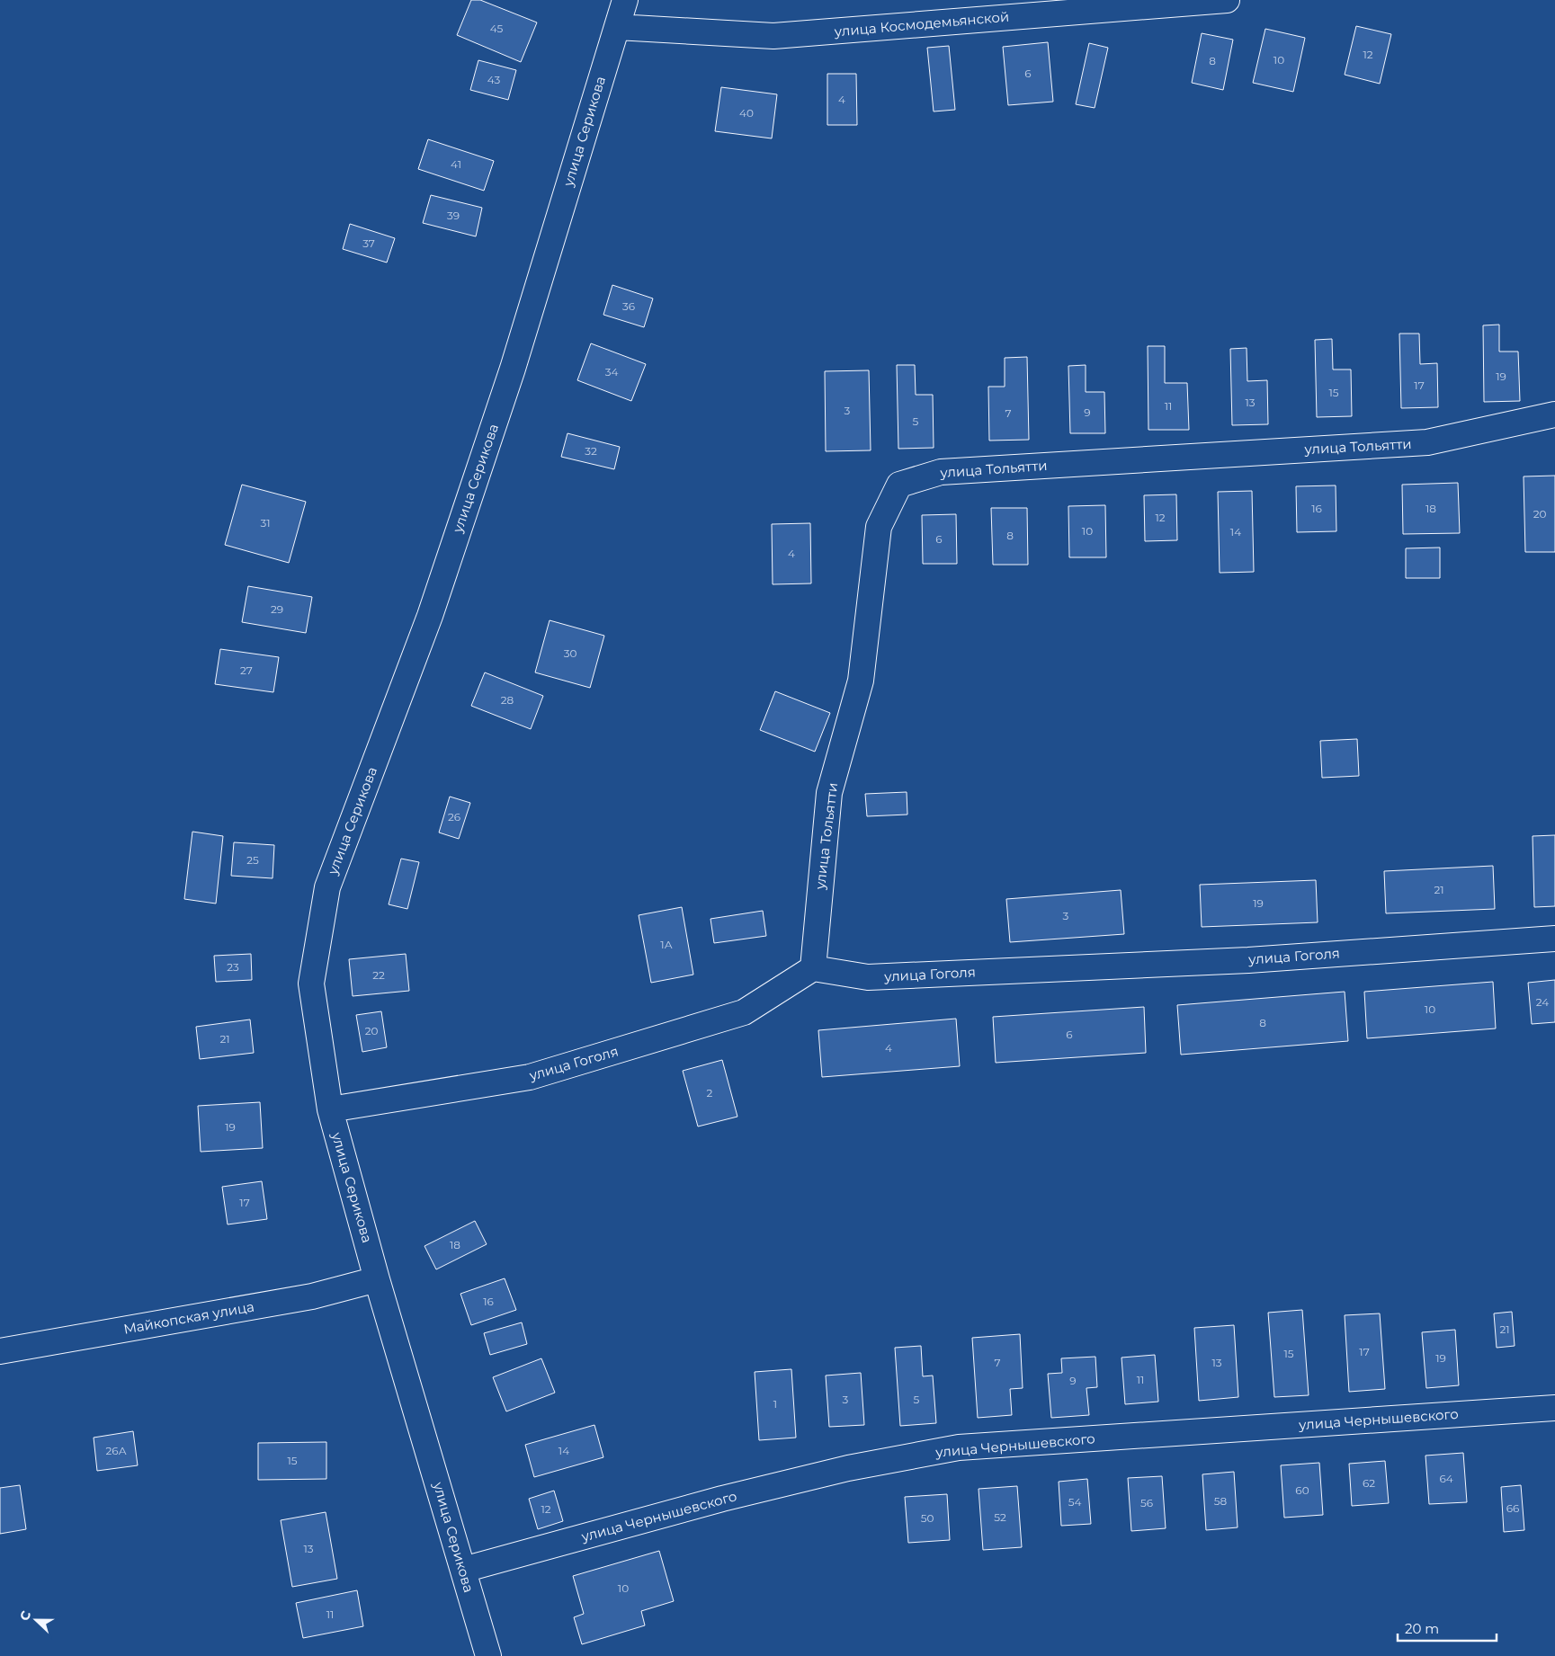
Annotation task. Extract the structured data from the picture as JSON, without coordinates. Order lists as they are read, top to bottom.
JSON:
{
  "streets": {
    "street": [
      "улица Космодемьянской",
      "улица Серикова",
      "улица Тольятти",
      "улица Гоголя",
      "Майкопская улица",
      "улица Чернышевского"
    ]
  },
  "crossings": [
    ["улица Космодемьянской", "улица Серикова"],
    ["улица Серикова", "улица Гоголя"],
    ["улица Серикова", "Майкопская улица"],
    ["улица Серикова", "улица Чернышевского"],
    ["улица Тольятти", "улица Гоголя"]
  ],
  "house_numbers": [
    "45",
    "12",
    "10",
    "8",
    "6",
    "43",
    "4",
    "40",
    "41",
    "39",
    "37",
    "36",
    "34",
    "19",
    "17",
    "15",
    "13",
    "11",
    "3",
    "9",
    "7",
    "5",
    "32",
    "16",
    "18",
    "20",
    "12",
    "31",
    "10",
    "14",
    "8",
    "6",
    "4",
    "29",
    "30",
    "27",
    "28",
    "26",
    "25",
    "21",
    "19",
    "3",
    "1А",
    "23",
    "22",
    "24",
    "10",
    "8",
    "20",
    "6",
    "21",
    "4",
    "2",
    "19",
    "17",
    "18",
    "16",
    "21",
    "17",
    "15",
    "19",
    "7",
    "13",
    "11",
    "9",
    "3",
    "5",
    "1",
    "26А",
    "14",
    "15",
    "64",
    "62",
    "60",
    "58",
    "54",
    "56",
    "66",
    "12",
    "52",
    "50",
    "13",
    "10",
    "11"
  ],
  "scale_bar": "20 m",
  "north": "left"
}
